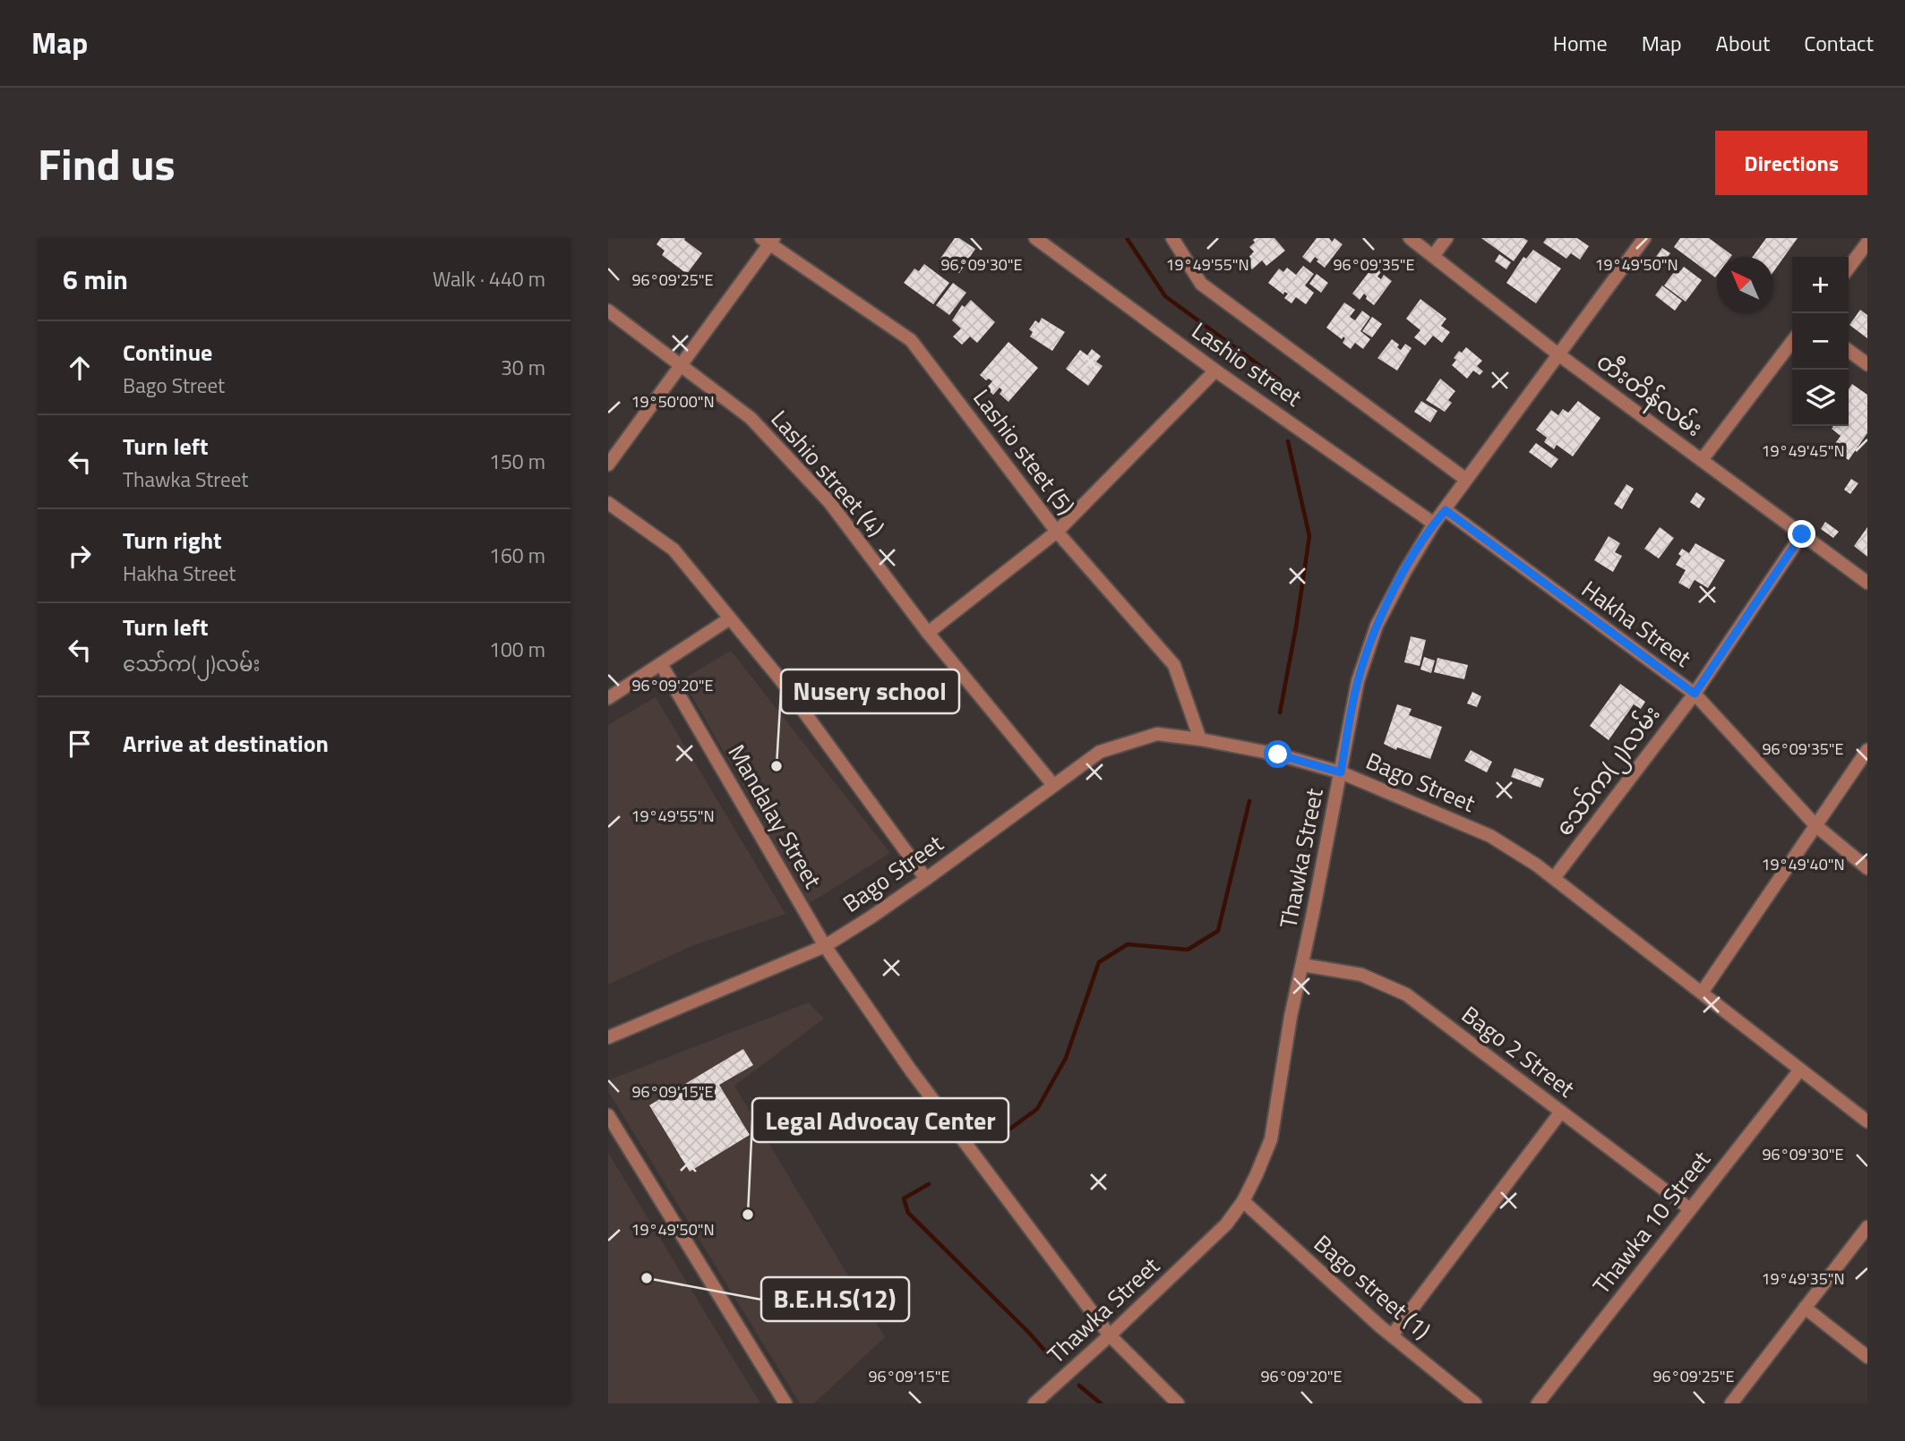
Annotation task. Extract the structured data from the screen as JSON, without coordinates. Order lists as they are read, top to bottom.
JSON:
{
  "streets": {
    "street": [
      "Lashio street",
      "တီးတိန်လမ်း",
      "Lashio steet (5)",
      "Lashio street (4)",
      "Hakha Street",
      "သော်က(၂)လမ်း",
      "Bago Street",
      "Mandalay Street",
      "Thawka Street",
      "Bago 2 Street",
      "Thawka 10 Street",
      "Bago street (1)"
    ]
  },
  "crossings": [
    ["Lashio street", "Thawka Street"],
    ["တီးတိန်လမ်း", "သော်က(၂)လမ်း"],
    ["တီးတိန်လမ်း", "Thawka Street"],
    ["Lashio steet (5)", "Bago Street"],
    ["Lashio street (4)", "Bago Street"],
    ["Hakha Street", "သော်က(၂)လမ်း"],
    ["Hakha Street", "Thawka Street"],
    ["သော်က(၂)လမ်း", "Bago Street"],
    ["Bago Street", "Mandalay Street"],
    ["Bago Street", "Thawka Street"],
    ["Bago Street", "Thawka 10 Street"],
    ["Mandalay Street", "Thawka Street"],
    ["Thawka Street", "Bago 2 Street"],
    ["Thawka Street", "Bago street (1)"],
    ["Bago 2 Street", "Thawka 10 Street"]
  ],
  "places": ["Nusery school", "Legal Advocay Center", "B.E.H.S(12)"],
  "north": "top left",
  "page": {
    "header": "Map",
    "nav": [
      "Home",
      "Map",
      "About",
      "Contact"
    ],
    "title": "Find us",
    "buttons": "Directions",
    "heading": ["6 min", "Walk · 440 m"],
    "map_buttons": ["+", "−"],
    "list": [
      ["Continue", "Bago Street", "30 m"],
      ["Turn left", "Thawka Street", "150 m"],
      ["Turn right", "Hakha Street", "160 m"],
      ["Turn left", "သော်က(၂)လမ်း", "100 m"],
      "Arrive at destination"
    ]
  },
  "coordinates": [
    "19°49'55\"N",
    "19°49'50\"N",
    "96°09'30\"E",
    "96°09'35\"E",
    "96°09'25\"E",
    "19°50'00\"N",
    "19°49'45\"N",
    "96°09'20\"E",
    "19°49'40\"N",
    "96°09'15\"E",
    "19°49'35\"N"
  ]
}
